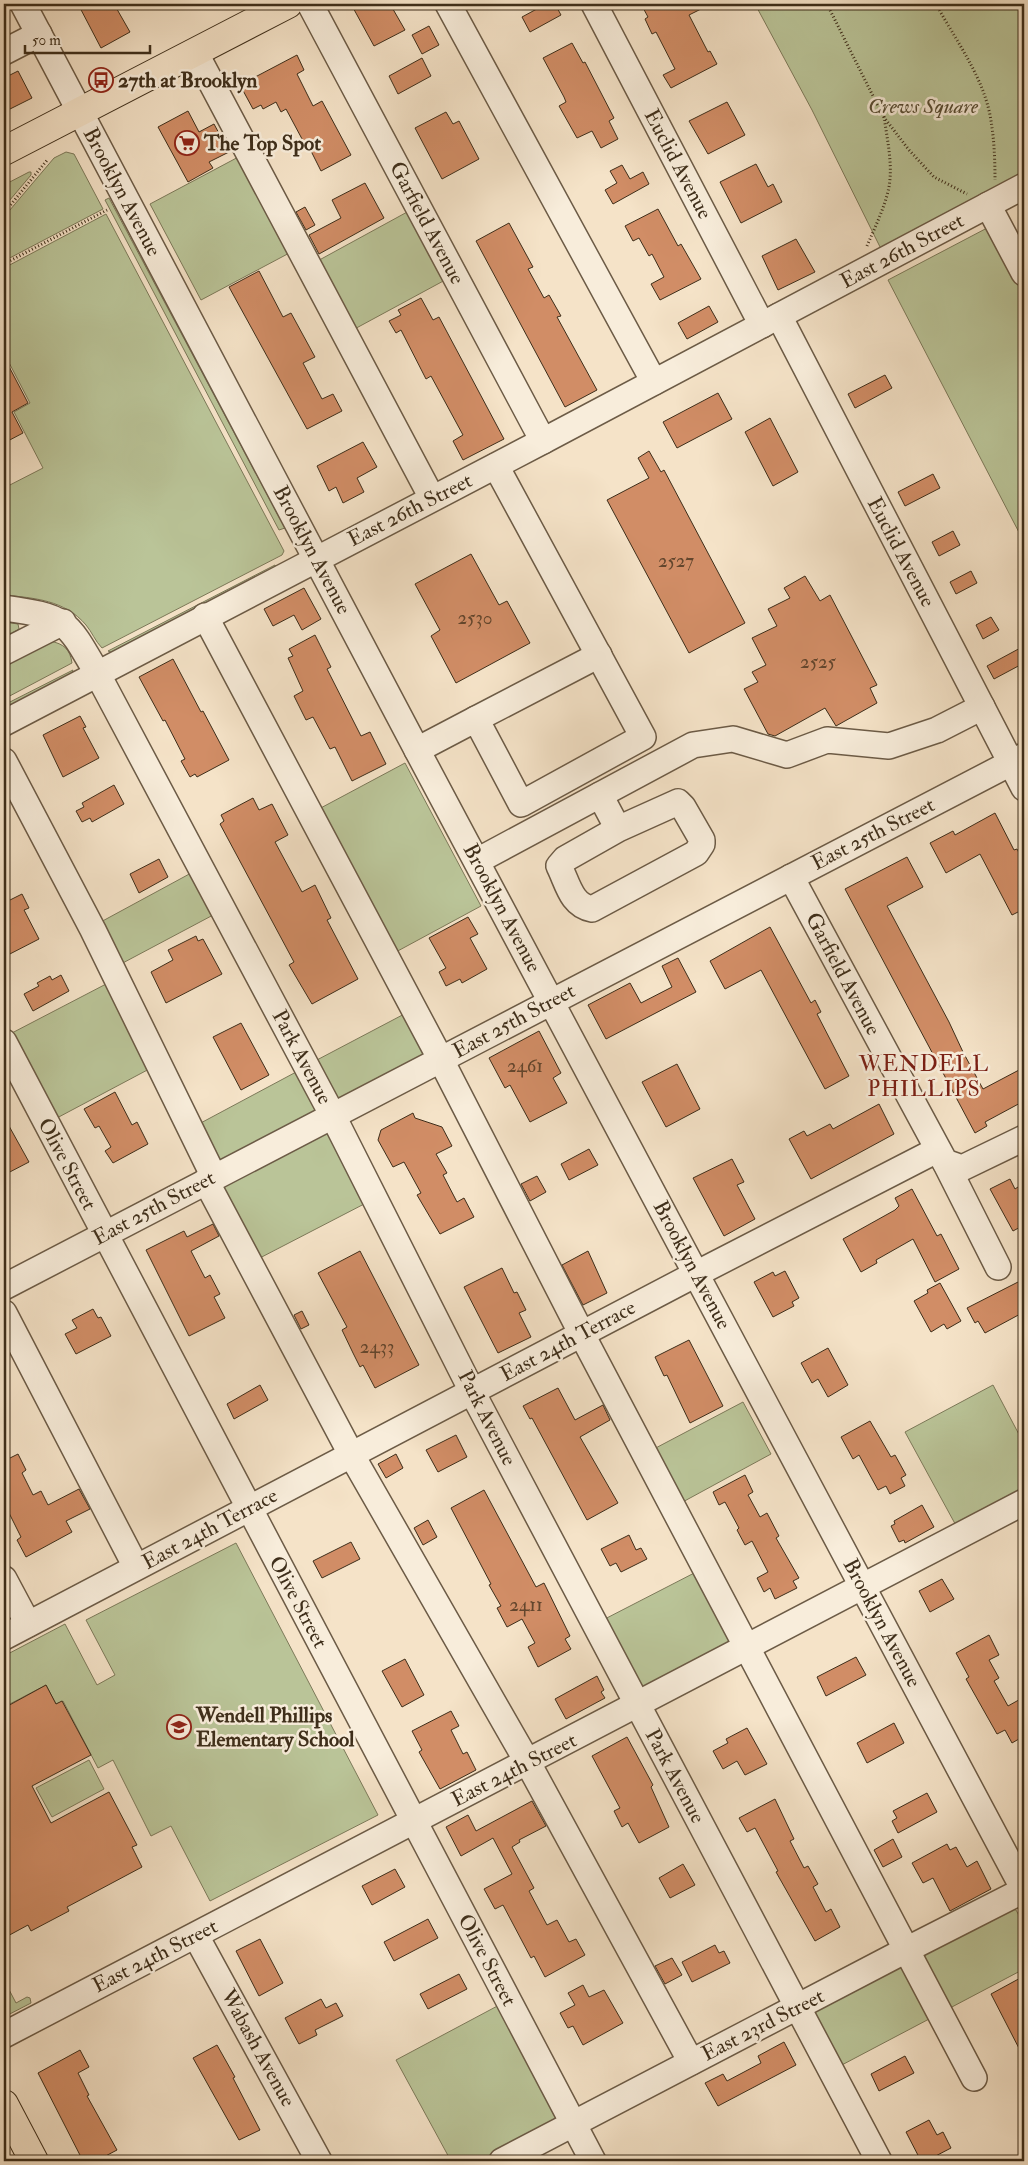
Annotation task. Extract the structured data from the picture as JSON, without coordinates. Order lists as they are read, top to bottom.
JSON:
{
  "streets": {
    "street": [
      "Euclid Avenue",
      "Brooklyn Avenue",
      "Garfield Avenue",
      "East 26th Street",
      "East 25th Street",
      "Park Avenue",
      "Olive Street",
      "East 24th Terrace",
      "East 24th Street",
      "East 23rd Street",
      "Wabash Avenue"
    ]
  },
  "crossings": [
    ["Euclid Avenue", "East 26th Street"],
    ["Euclid Avenue", "East 25th Street"],
    ["Brooklyn Avenue", "East 26th Street"],
    ["Brooklyn Avenue", "East 25th Street"],
    ["Brooklyn Avenue", "East 24th Terrace"],
    ["Brooklyn Avenue", "East 24th Street"],
    ["Brooklyn Avenue", "East 23rd Street"],
    ["Garfield Avenue", "East 26th Street"],
    ["Garfield Avenue", "East 25th Street"],
    ["Garfield Avenue", "East 24th Terrace"],
    ["East 26th Street", "Park Avenue"],
    ["East 25th Street", "Park Avenue"],
    ["East 25th Street", "Olive Street"],
    ["Park Avenue", "East 24th Terrace"],
    ["Park Avenue", "East 24th Street"],
    ["Park Avenue", "East 23rd Street"],
    ["Olive Street", "East 24th Terrace"],
    ["Olive Street", "East 24th Street"],
    ["Olive Street", "East 23rd Street"],
    ["East 24th Street", "Wabash Avenue"]
  ],
  "districts": ["WENDELL PHILLIPS"],
  "parks": ["Crews Square"],
  "places": {
    "bus stop": ["27th at Brooklyn"],
    "supermarket": ["The Top Spot"],
    "school or university": ["Wendell Phillips Elementary School"]
  },
  "house_numbers": [
    "2527",
    "2530",
    "2525",
    "2461",
    "2433",
    "2411"
  ],
  "scale_bar": "50 m"
}
